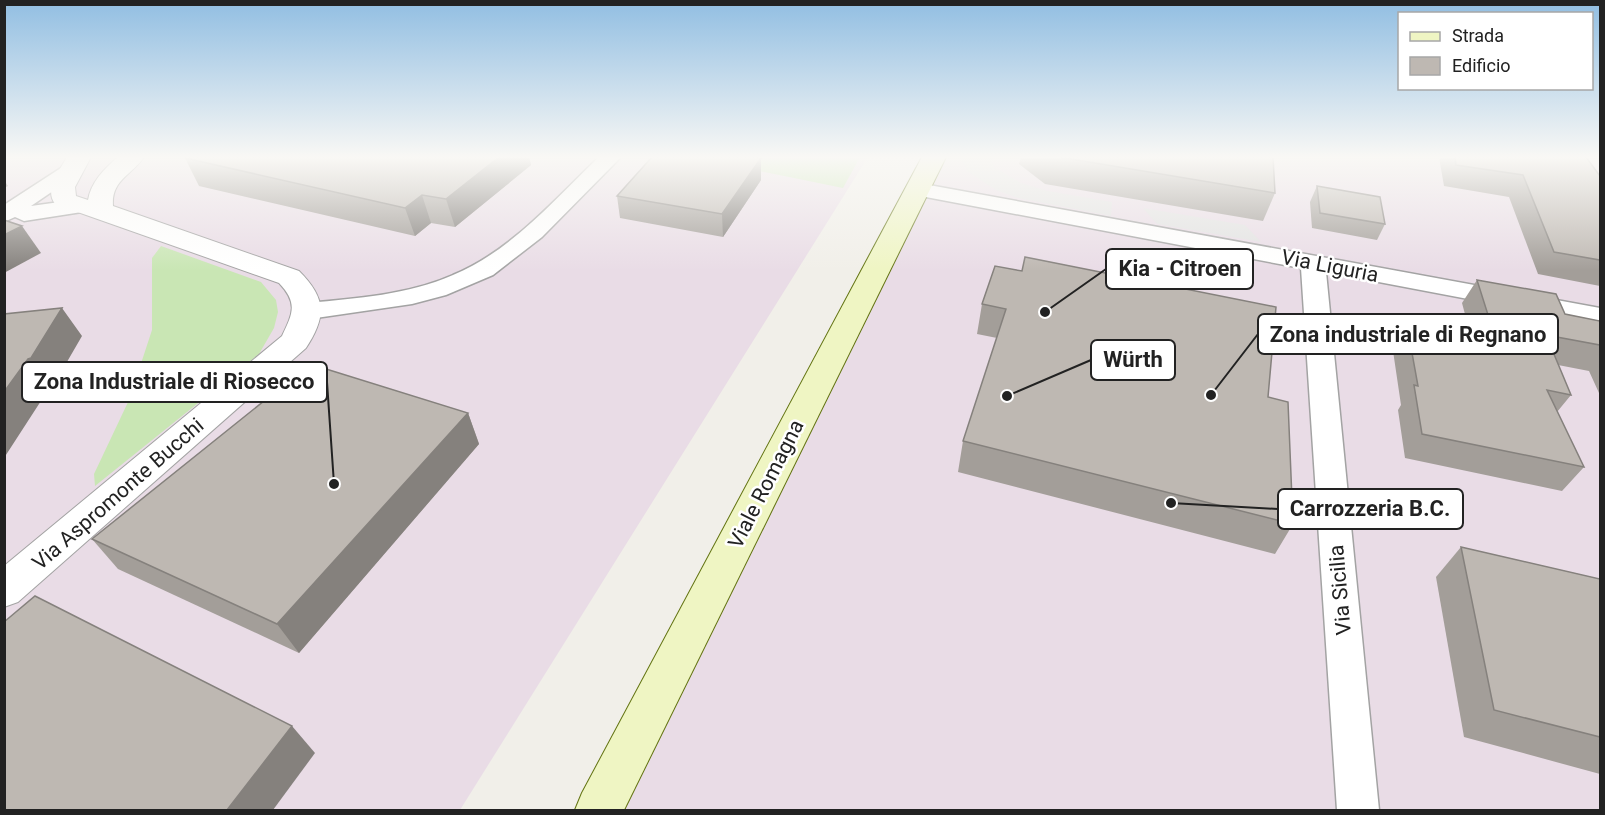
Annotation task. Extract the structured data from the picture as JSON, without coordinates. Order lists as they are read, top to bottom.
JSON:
{
  "streets": {
    "main road": ["Viale Romagna"],
    "street": ["Via Liguria", "Via Aspromonte Bucchi", "Via Sicilia"]
  },
  "crossings": [
    ["Via Liguria", "Via Sicilia"]
  ],
  "places": [
    "Kia - Citroen",
    "Zona industriale di Regnano",
    "Würth",
    "Zona Industriale di Riosecco",
    "Carrozzeria B.C."
  ],
  "legend": ["Strada", "Edificio"]
}
